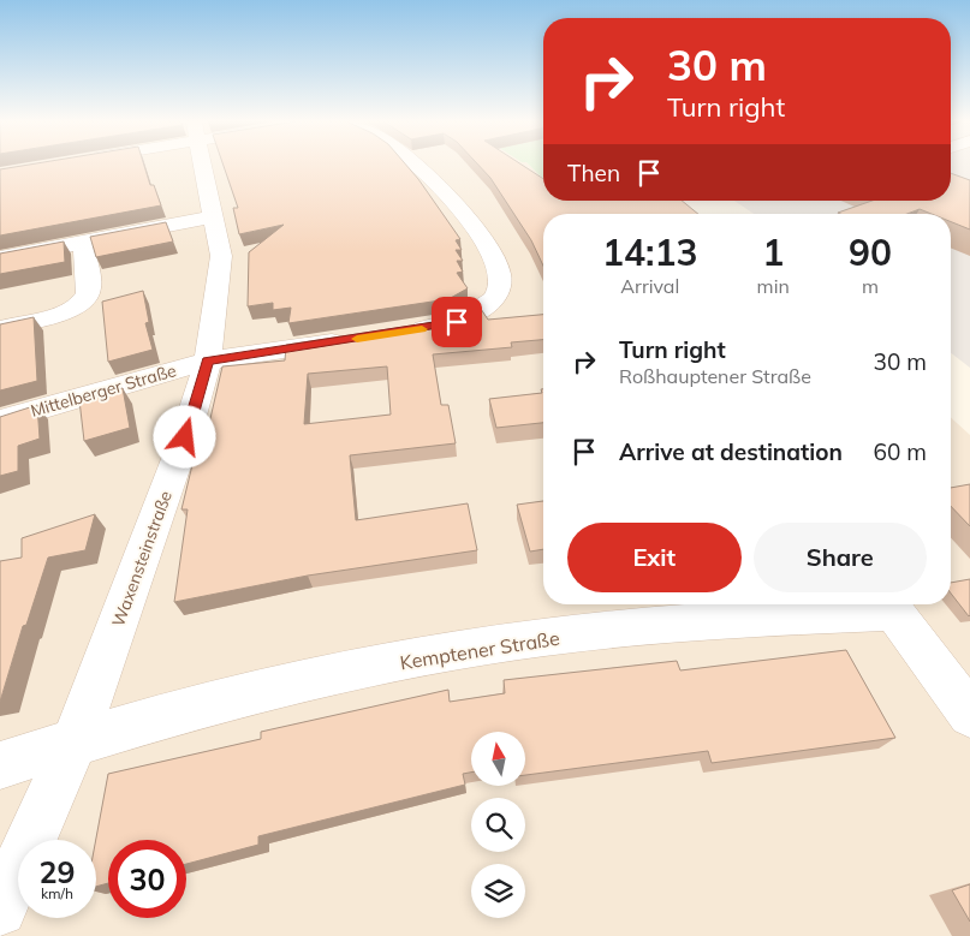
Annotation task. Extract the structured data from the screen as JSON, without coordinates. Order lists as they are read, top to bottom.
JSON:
{
  "streets": {
    "street": ["Mittelberger Straße", "Waxensteinstraße", "Kemptener Straße"]
  },
  "crossings": [
    ["Mittelberger Straße", "Waxensteinstraße"],
    ["Waxensteinstraße", "Kemptener Straße"]
  ],
  "north": "top",
  "page": {
    "turn": ["30 m", "Turn right"],
    "then": "Then",
    "eta": [
      "14:13",
      "Arrival",
      "1",
      "min",
      "90",
      "m"
    ],
    "list": [
      {
        "name": "Turn right",
        "note": "Roßhauptener Straße",
        "value": "30 m"
      },
      {
        "name": "Arrive at destination",
        "value": "60 m"
      }
    ],
    "buttons": ["Exit", "Share"],
    "speed": "29 km/h",
    "limit": "30"
  }
}
